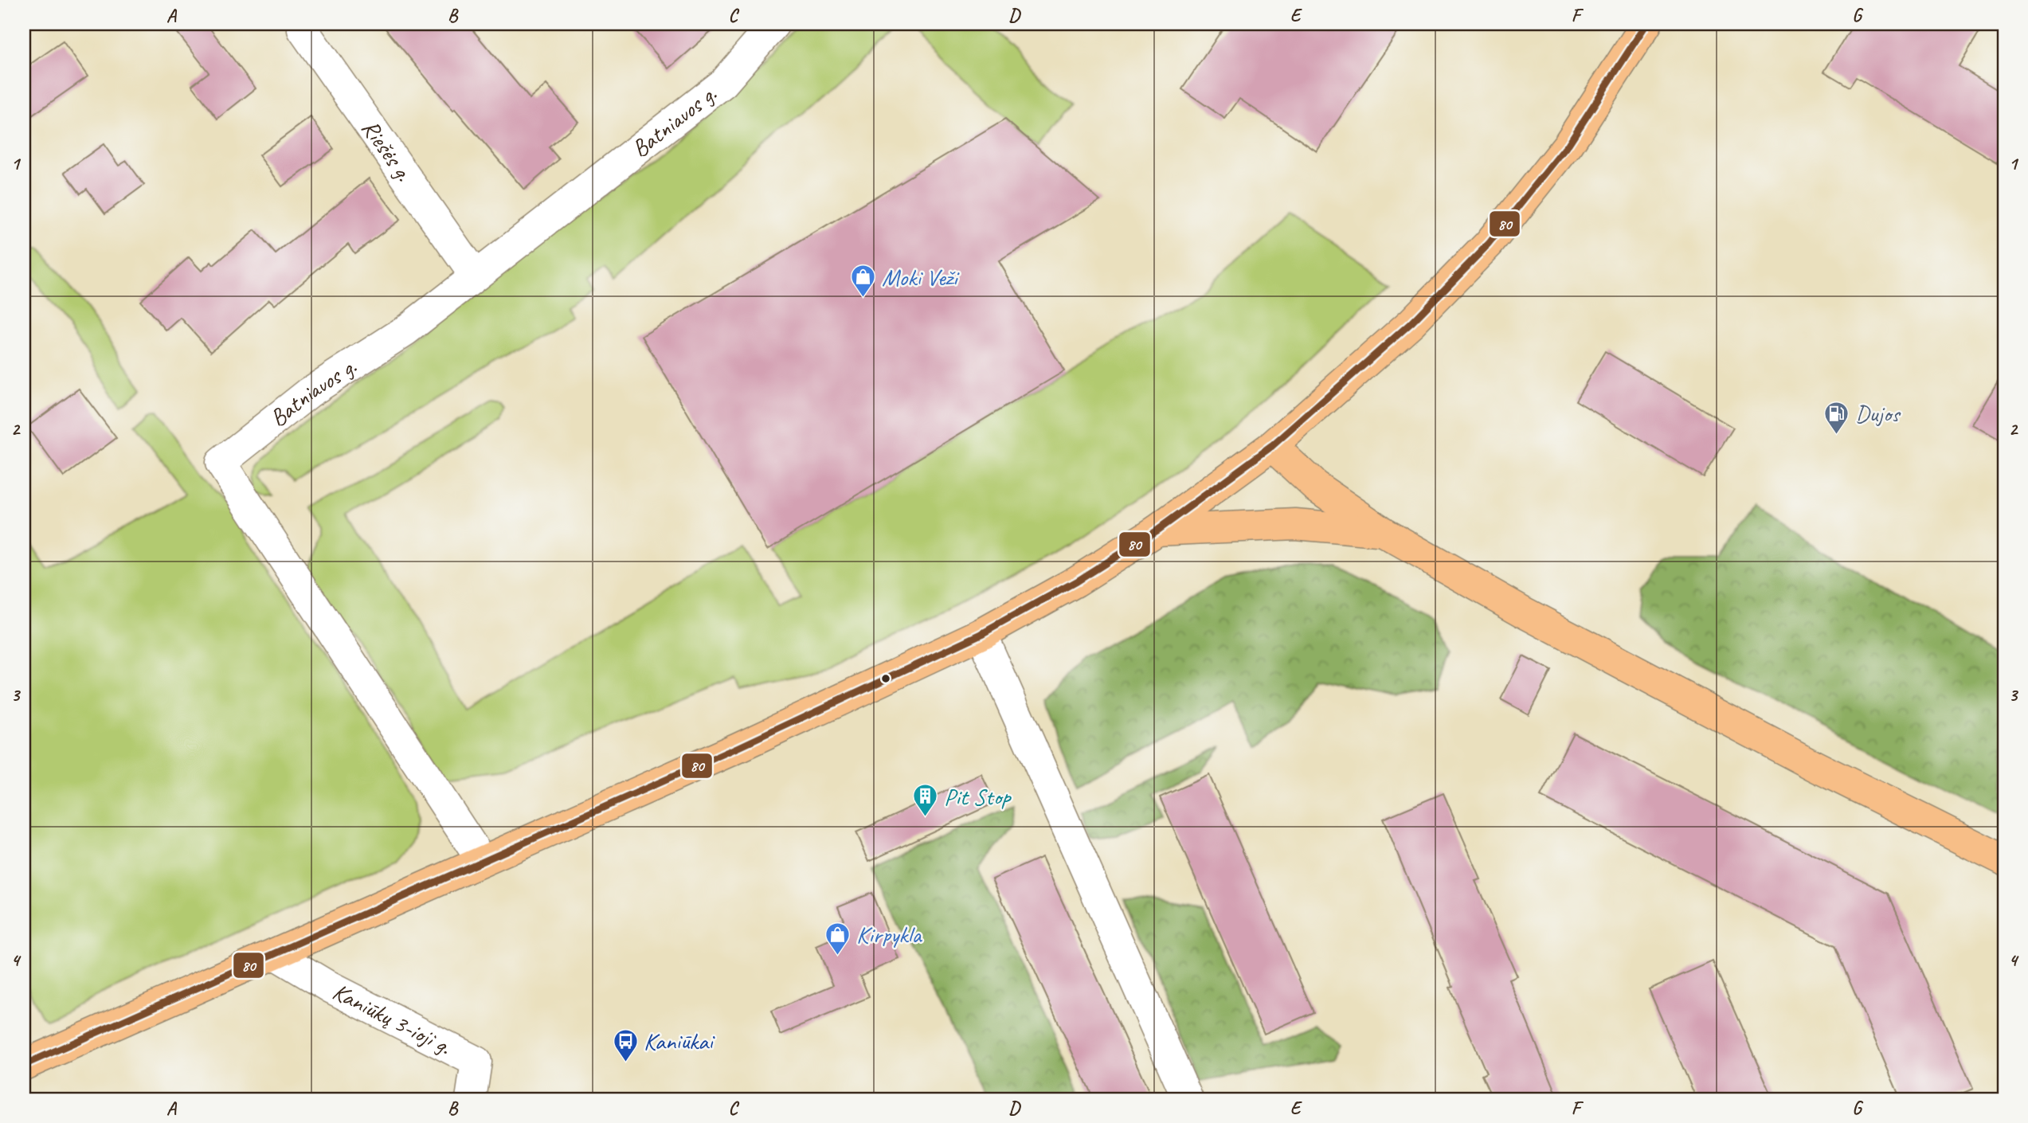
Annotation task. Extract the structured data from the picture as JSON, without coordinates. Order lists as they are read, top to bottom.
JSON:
{
  "streets": {
    "street": ["Batniavos g.", "Riešės g.", "Kaniūkų 3-ioji g."]
  },
  "crossings": [
    ["Batniavos g.", "Riešės g."]
  ],
  "places": {
    "shop": ["Moki Veži", "Kirpykla"],
    "fuel station": ["Dujos"],
    "building": ["Pit Stop"],
    "bus stop": ["Kaniūkai"]
  },
  "lines": ["transit line 80"],
  "grid": {
    "columns": [
      "A",
      "B",
      "C",
      "D",
      "E",
      "F",
      "G"
    ],
    "rows": [
      "1",
      "2",
      "3",
      "4"
    ]
  }
}
